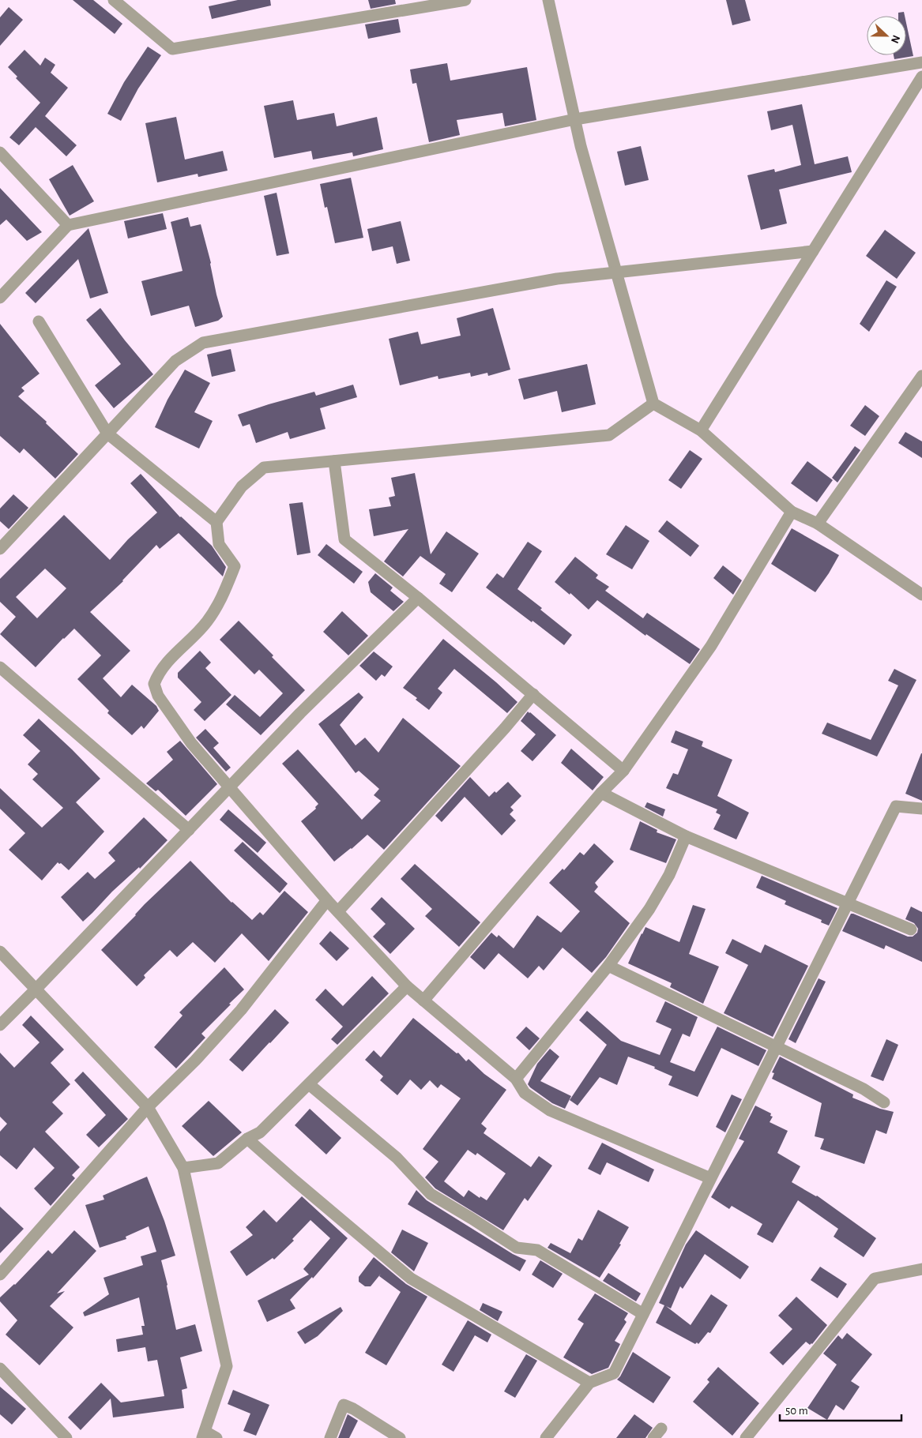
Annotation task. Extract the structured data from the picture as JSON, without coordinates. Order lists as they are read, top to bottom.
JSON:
{
  "scale_bar": "50 m",
  "north": "right"
}
